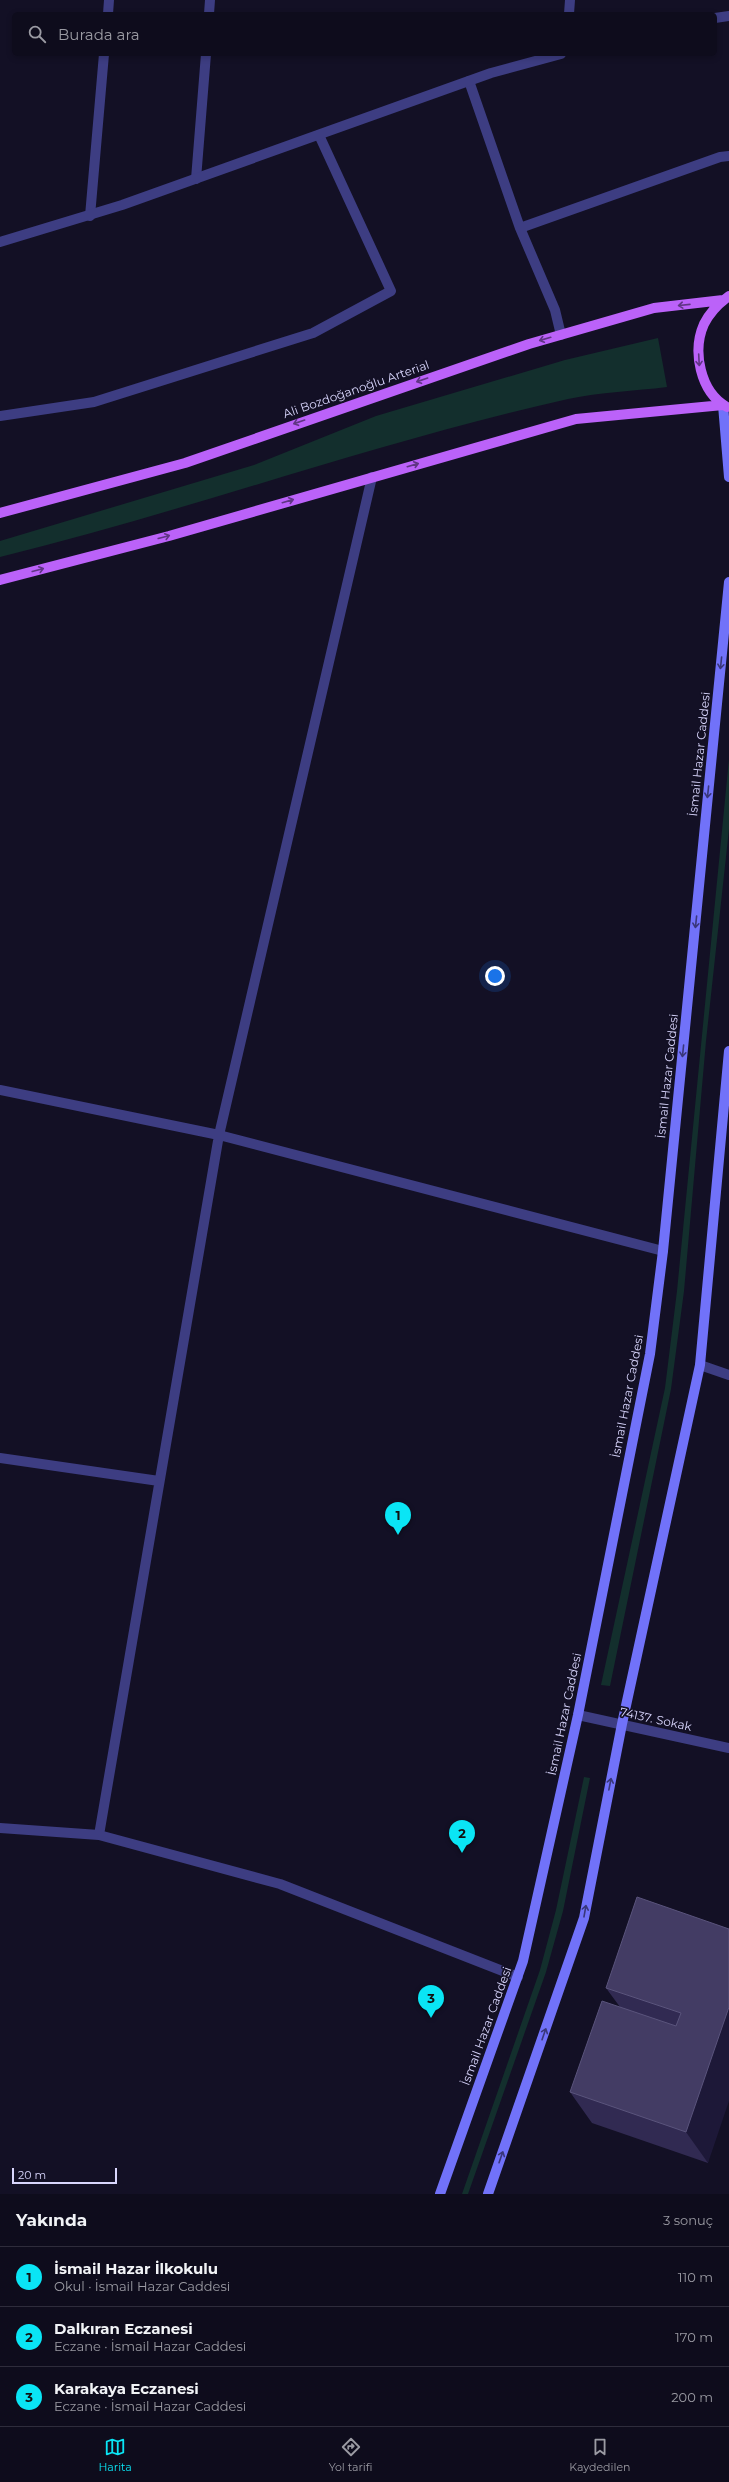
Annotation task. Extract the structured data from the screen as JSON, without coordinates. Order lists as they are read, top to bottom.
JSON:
{
  "streets": {
    "main road": ["Ali Bozdoğanoğlu Arterial", "İsmail Hazar Caddesi"],
    "street": ["74137. Sokak"]
  },
  "crossings": [
    ["İsmail Hazar Caddesi", "74137. Sokak"]
  ],
  "scale_bar": "20 m",
  "page": {
    "search": "Burada ara",
    "pins": ["1", "2", "3"],
    "scale": "20 m",
    "heading": ["Yakında", "3 sonuç"],
    "list": [
      {
        "mark": "1",
        "name": "İsmail Hazar İlkokulu",
        "note": "Okul · İsmail Hazar Caddesi",
        "value": "110 m"
      },
      {
        "mark": "2",
        "name": "Dalkıran Eczanesi",
        "note": "Eczane · İsmail Hazar Caddesi",
        "value": "170 m"
      },
      {
        "mark": "3",
        "name": "Karakaya Eczanesi",
        "note": "Eczane · İsmail Hazar Caddesi",
        "value": "200 m"
      }
    ],
    "nav": ["Harita", "Yol tarifi", "Kaydedilen"]
  }
}
